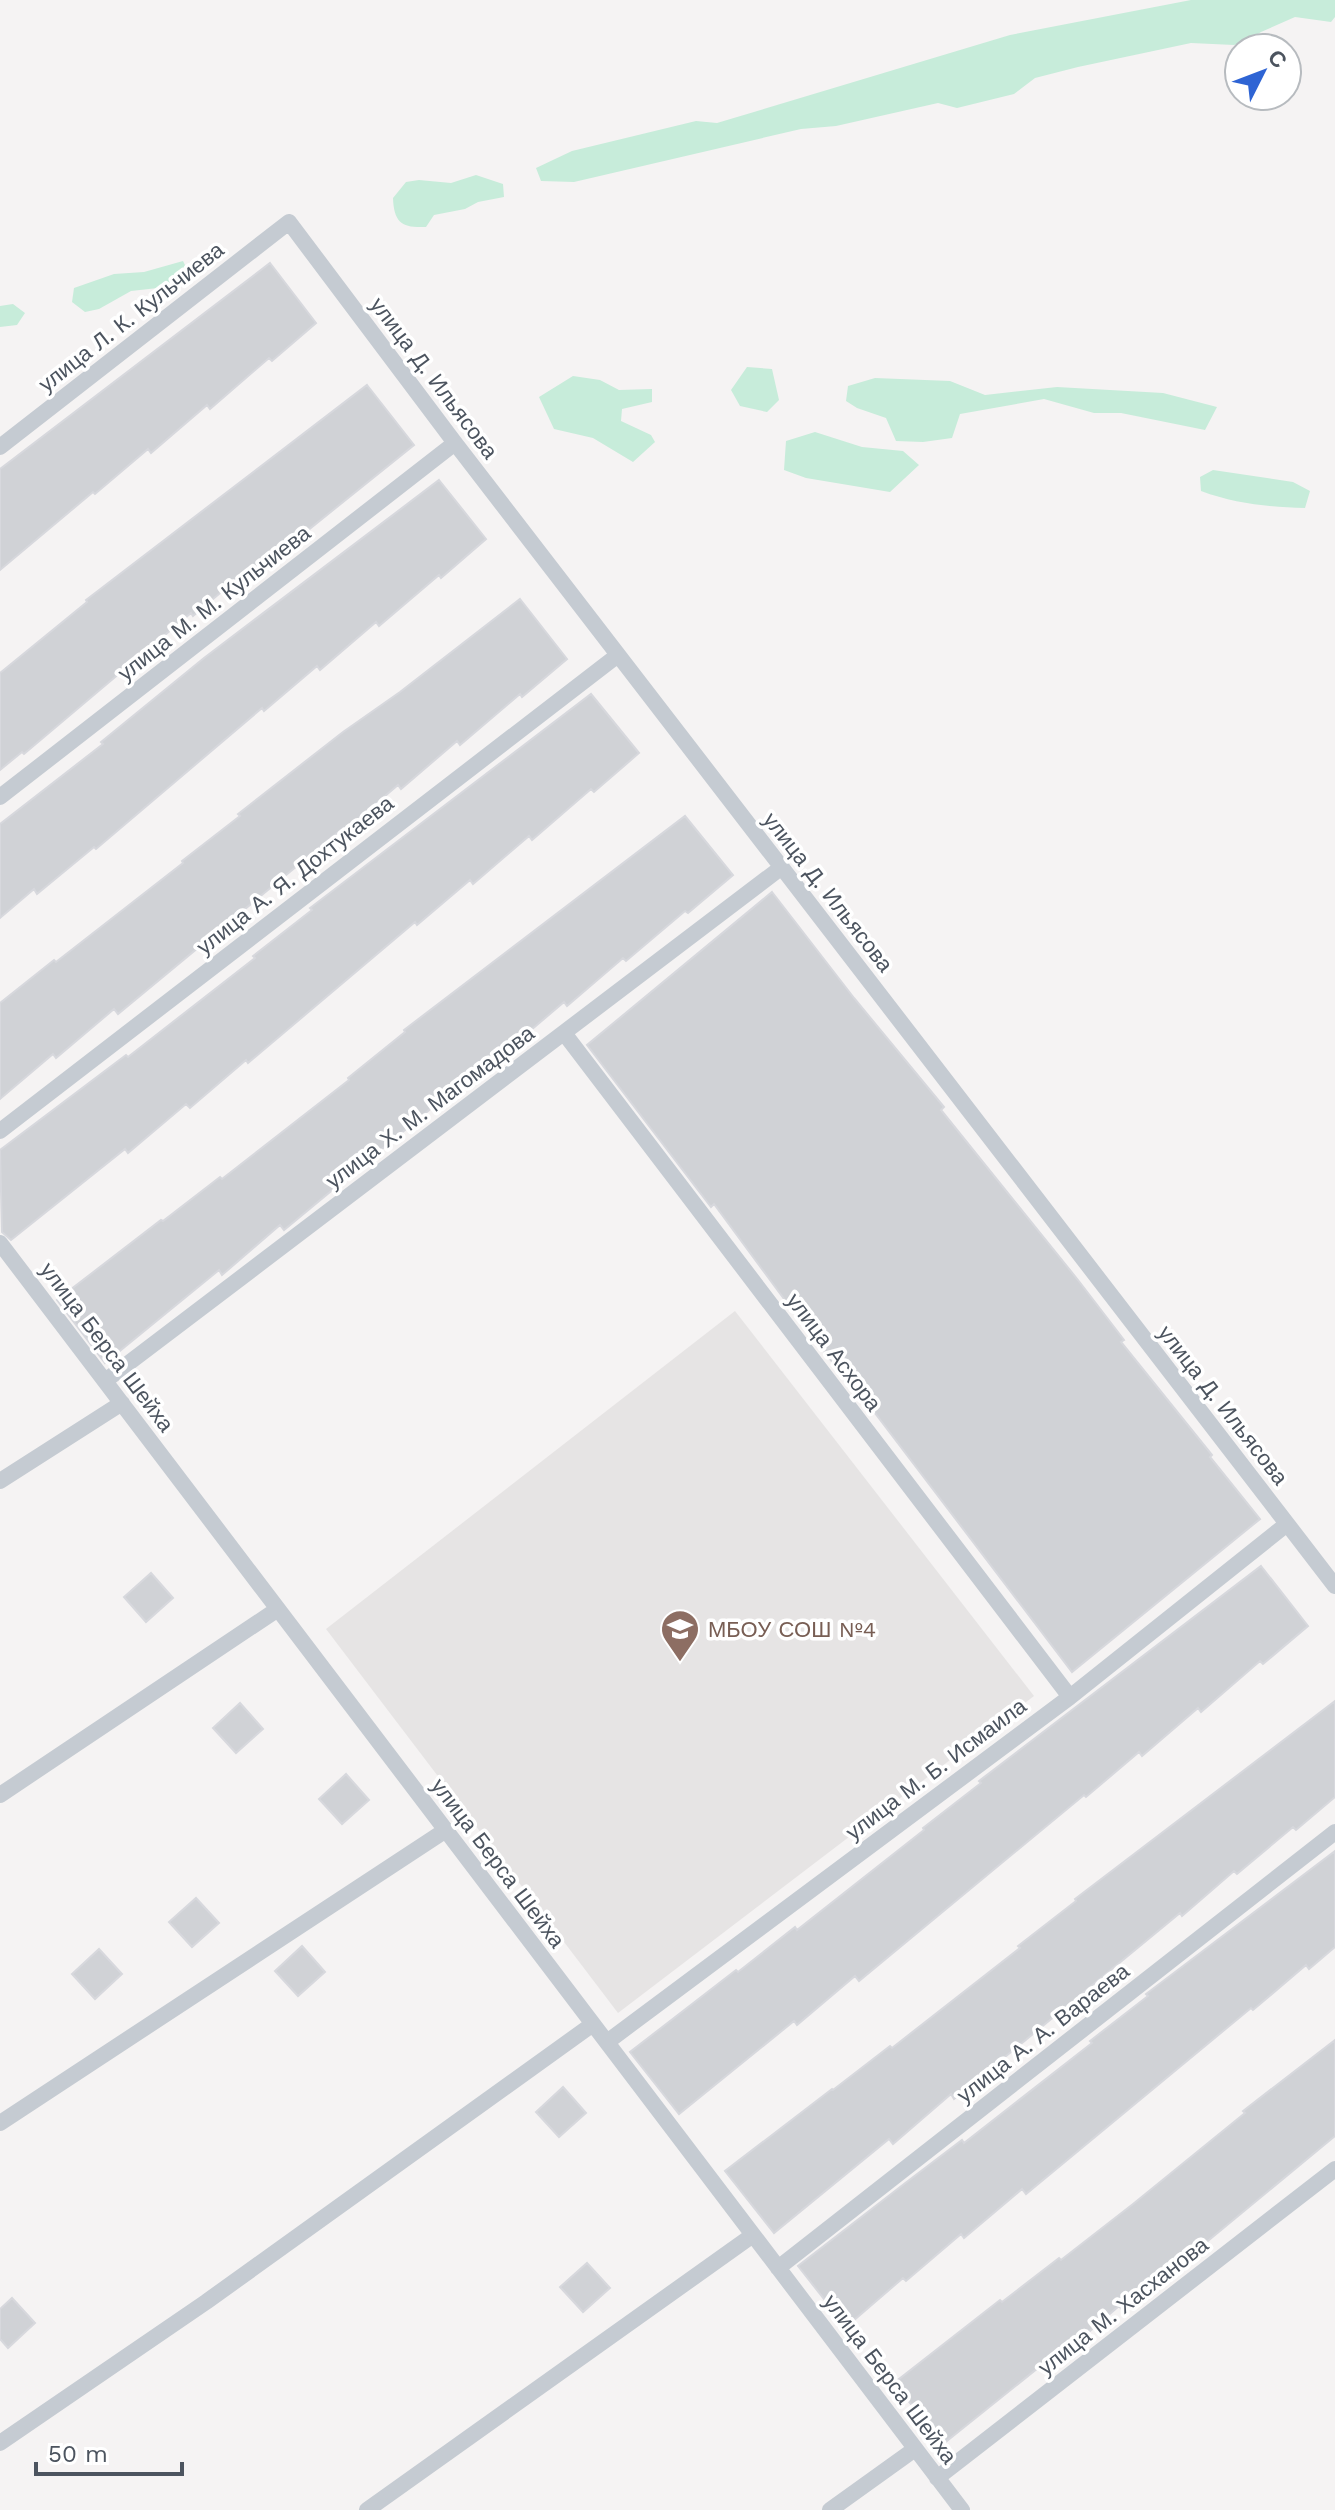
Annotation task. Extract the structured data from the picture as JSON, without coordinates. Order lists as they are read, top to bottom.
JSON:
{
  "streets": {
    "street": [
      "улица Л. К. Кульчиева",
      "улица Д. Ильясова",
      "улица М. М. Кульчиева",
      "улица А. Я. Дохтукаева",
      "улица Х. М. Магомадова",
      "улица Берса Шейха",
      "улица Асхора",
      "улица М. Б. Исмаила",
      "улица А. А. Вараева",
      "улица М. Хасханова"
    ]
  },
  "crossings": [
    ["улица Л. К. Кульчиева", "улица Д. Ильясова"],
    ["улица Д. Ильясова", "улица М. М. Кульчиева"],
    ["улица Д. Ильясова", "улица А. Я. Дохтукаева"],
    ["улица Д. Ильясова", "улица Х. М. Магомадова"],
    ["улица Д. Ильясова", "улица М. Б. Исмаила"],
    ["улица Х. М. Магомадова", "улица Берса Шейха"],
    ["улица Х. М. Магомадова", "улица Асхора"],
    ["улица Берса Шейха", "улица М. Б. Исмаила"],
    ["улица Берса Шейха", "улица А. А. Вараева"],
    ["улица Берса Шейха", "улица М. Хасханова"],
    ["улица Асхора", "улица М. Б. Исмаила"]
  ],
  "places": {
    "school or university": ["МБОУ СОШ №4"]
  },
  "scale_bar": "50 m",
  "north": "top right"
}
